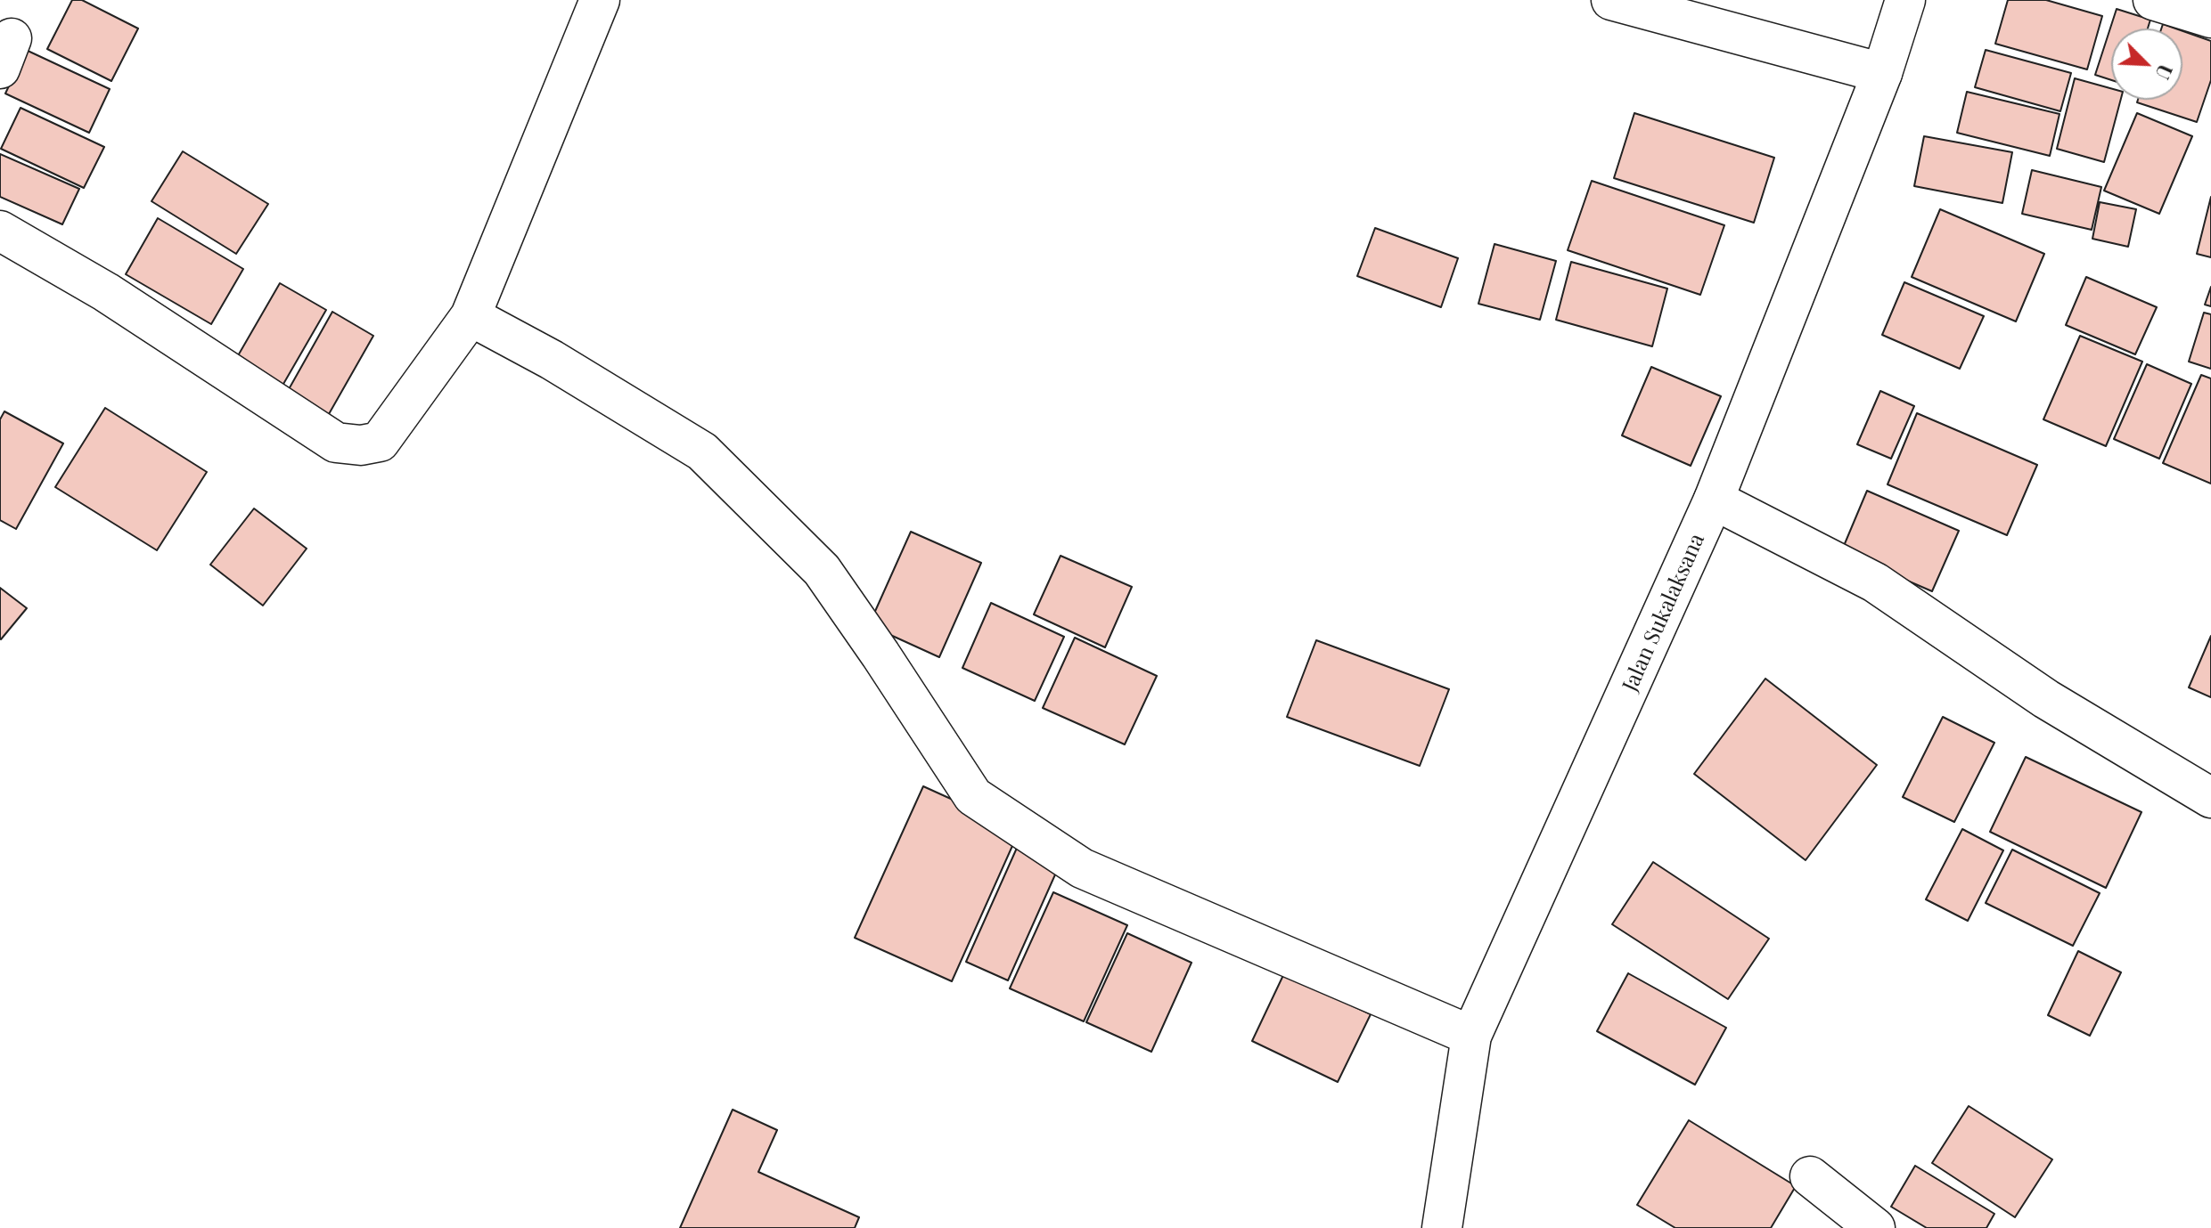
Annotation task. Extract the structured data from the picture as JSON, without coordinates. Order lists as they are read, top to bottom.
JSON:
{
  "streets": {
    "street": ["Jalan Sukalaksana"]
  },
  "north": "bottom right"
}
